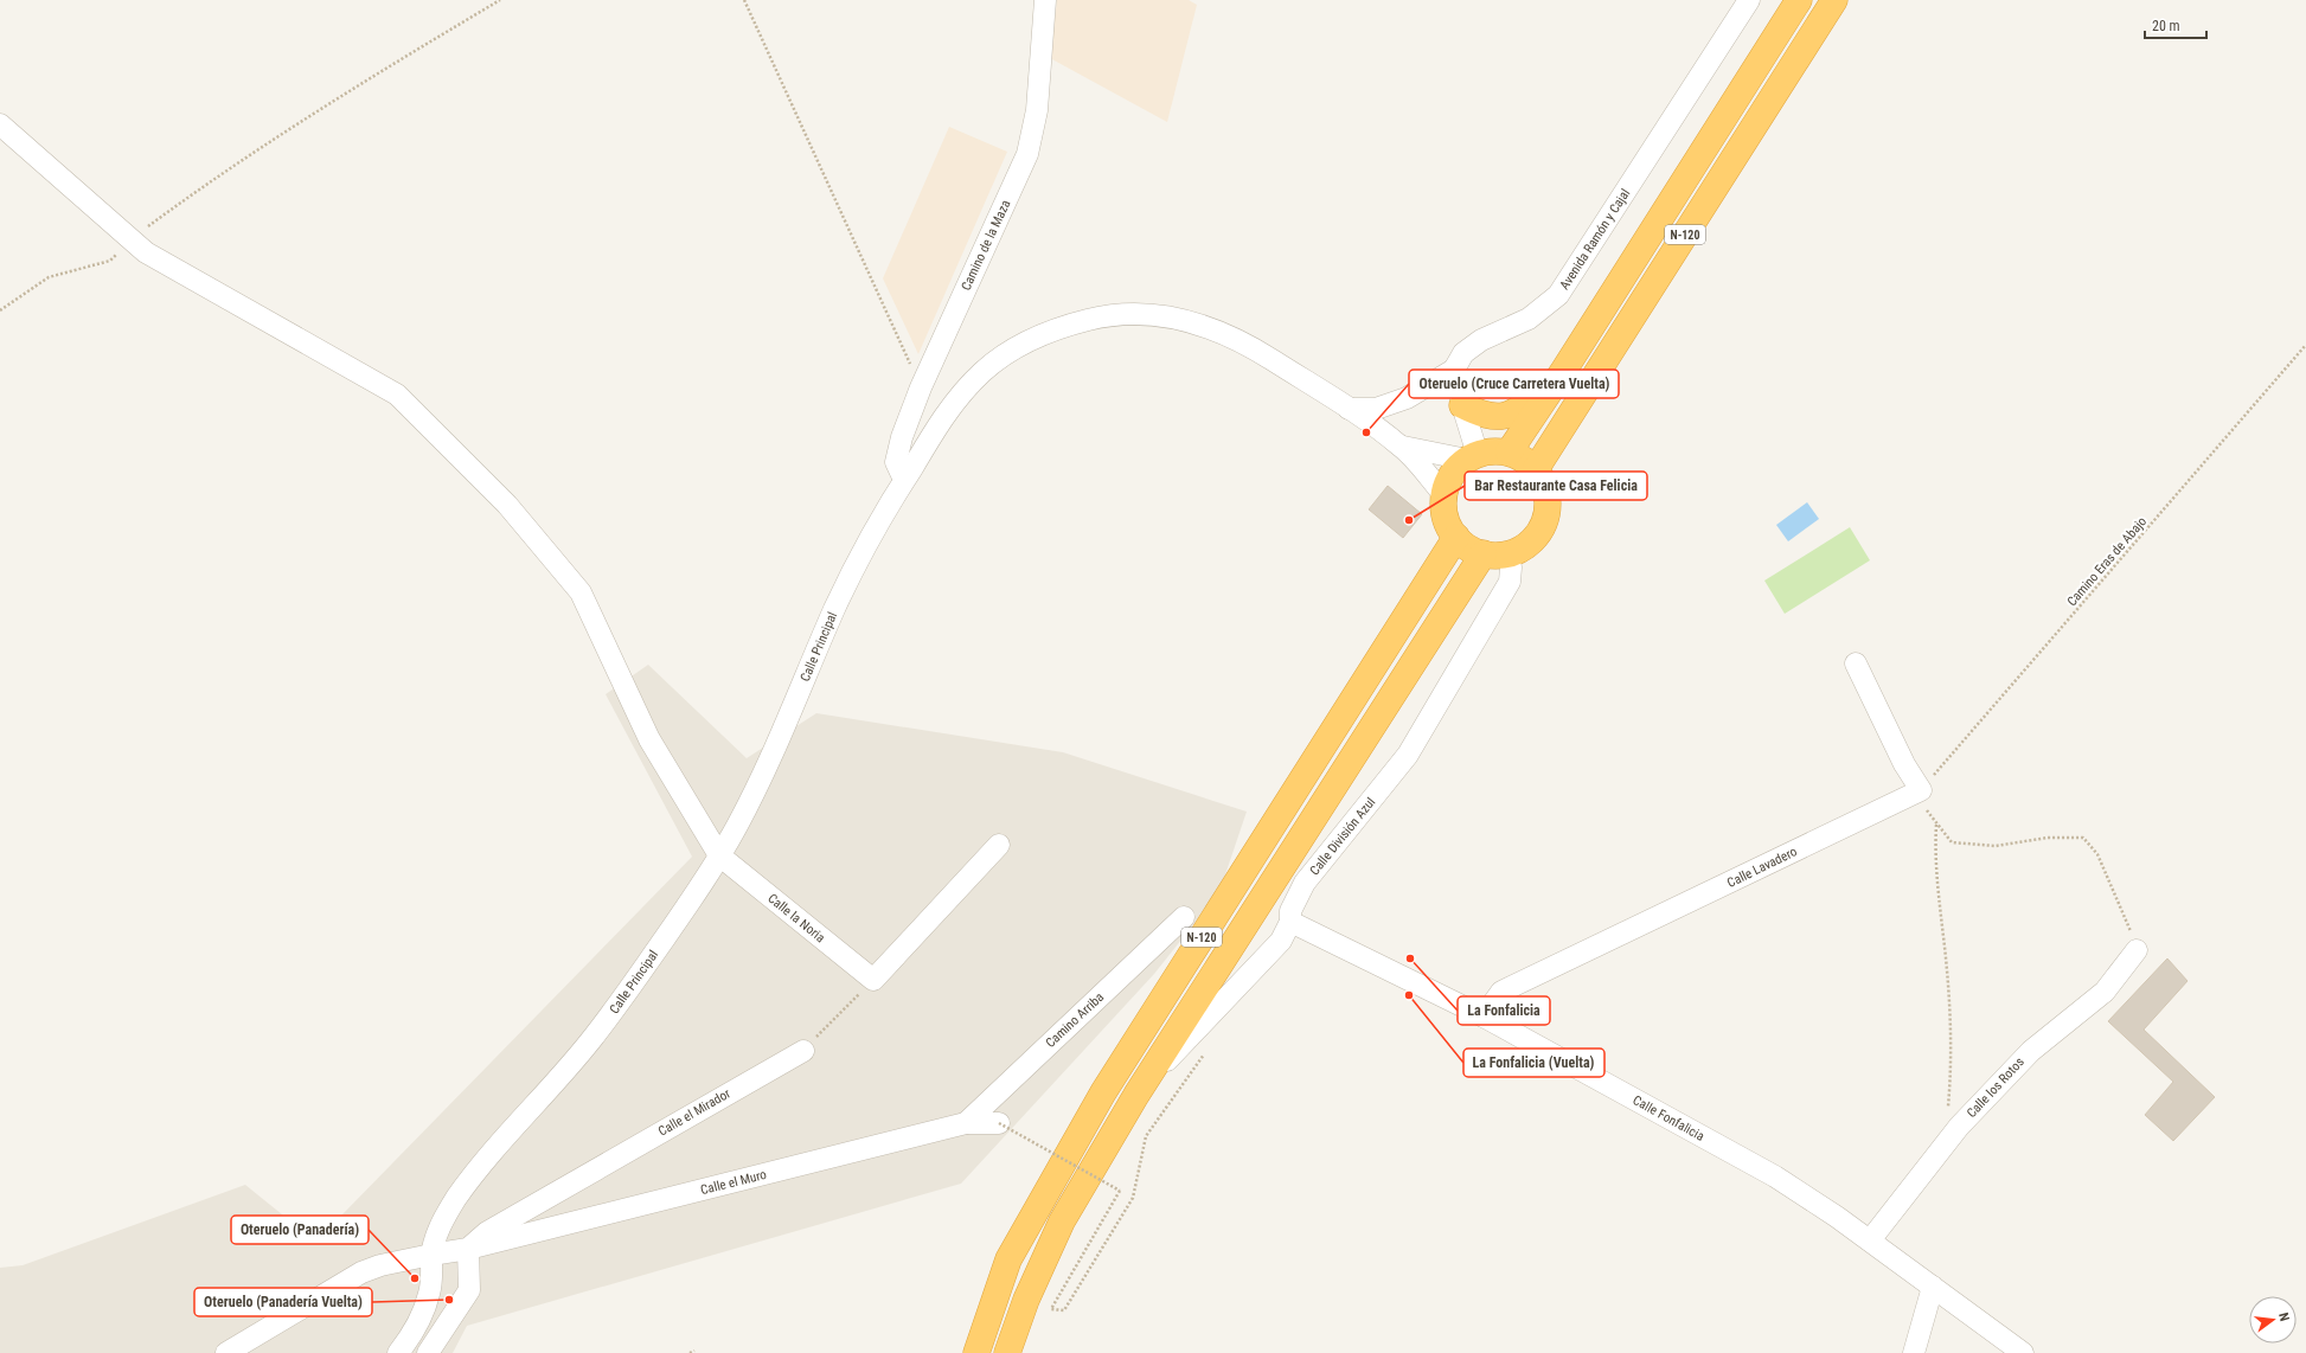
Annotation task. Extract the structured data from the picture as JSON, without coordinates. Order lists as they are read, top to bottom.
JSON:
{
  "streets": {
    "highway": ["N-120"],
    "street": [
      "Avenida Ramón y Cajal",
      "Camino de la Maza",
      "Calle Principal",
      "Calle División Azul",
      "Calle Lavadero",
      "Calle la Noria",
      "Camino Arriba",
      "Calle los Rotos",
      "Calle el Mirador",
      "Calle Fonfalicia",
      "Calle el Muro"
    ],
    "path": ["Camino Eras de Abajo"]
  },
  "crossings": [
    ["N-120", "Calle División Azul"],
    ["Camino de la Maza", "Calle Principal"],
    ["Camino Eras de Abajo", "Calle Lavadero"],
    ["Calle Principal", "Calle la Noria"],
    ["Calle División Azul", "Calle Fonfalicia"],
    ["Calle Lavadero", "Calle Fonfalicia"],
    ["Camino Arriba", "Calle el Muro"],
    ["Calle los Rotos", "Calle Fonfalicia"],
    ["Calle el Mirador", "Calle el Muro"]
  ],
  "places": [
    "Oteruelo (Cruce Carretera Vuelta)",
    "Bar Restaurante Casa Felicia",
    "La Fonfalicia",
    "La Fonfalicia (Vuelta)",
    "Oteruelo (Panadería)",
    "Oteruelo (Panadería Vuelta)"
  ],
  "scale_bar": "20 m",
  "north": "right"
}
